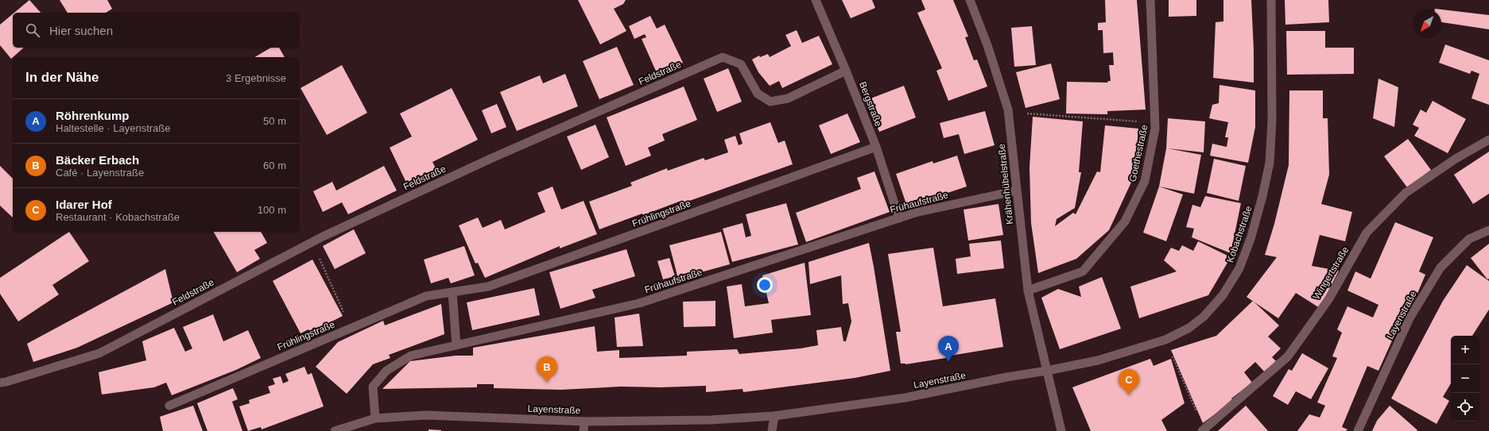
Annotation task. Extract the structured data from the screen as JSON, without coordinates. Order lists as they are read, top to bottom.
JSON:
{
  "streets": {
    "street": [
      "Feldstraße",
      "Bergstraße",
      "Goethestraße",
      "Krähenhübelstraße",
      "Frühaufstraße",
      "Frühlingstraße",
      "Kobachstraße",
      "Wingertstraße",
      "Layenstraße"
    ]
  },
  "crossings": [
    ["Feldstraße", "Bergstraße"],
    ["Bergstraße", "Frühaufstraße"],
    ["Bergstraße", "Frühlingstraße"],
    ["Goethestraße", "Krähenhübelstraße"],
    ["Krähenhübelstraße", "Frühaufstraße"],
    ["Krähenhübelstraße", "Kobachstraße"],
    ["Krähenhübelstraße", "Layenstraße"],
    ["Frühaufstraße", "Layenstraße"],
    ["Kobachstraße", "Layenstraße"]
  ],
  "north": "bottom left",
  "page": {
    "search": "Hier suchen",
    "heading": ["In der Nähe", "3 Ergebnisse"],
    "list": [
      {
        "mark": "A",
        "name": "Röhrenkump",
        "note": "Haltestelle · Layenstraße",
        "value": "50 m"
      },
      {
        "mark": "B",
        "name": "Bäcker Erbach",
        "note": "Café · Layenstraße",
        "value": "60 m"
      },
      {
        "mark": "C",
        "name": "Idarer Hof",
        "note": "Restaurant · Kobachstraße",
        "value": "100 m"
      }
    ],
    "map_buttons": ["+", "−"],
    "pins": ["A", "B", "C"]
  }
}
